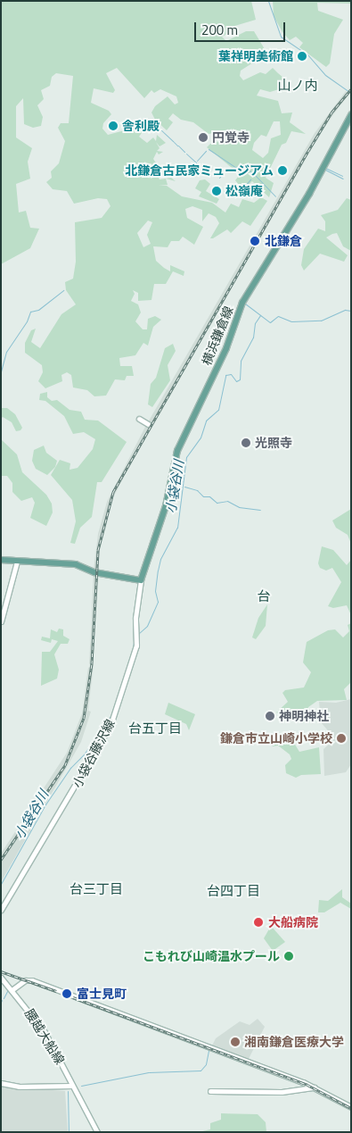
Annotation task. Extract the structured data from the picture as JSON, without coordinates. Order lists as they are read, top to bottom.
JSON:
{
  "streets": {
    "main road": ["横浜鎌倉線", "小袋谷藤沢線", "腰越大船線"]
  },
  "crossings": [
    ["横浜鎌倉線", "小袋谷藤沢線"]
  ],
  "districts": [
    "山ノ内",
    "台",
    "台五丁目",
    "台三丁目",
    "台四丁目"
  ],
  "water": ["小袋谷川"],
  "places": [
    "葉祥明美術館",
    "舎利殿",
    "円覚寺",
    "北鎌倉古民家ミュージアム",
    "松嶺庵",
    "北鎌倉",
    "光照寺",
    "神明神社",
    "鎌倉市立山崎小学校",
    "大船病院",
    "こもれび山崎温水プール",
    "富士見町",
    "湘南鎌倉医療大学"
  ],
  "scale_bar": "200 m"
}
